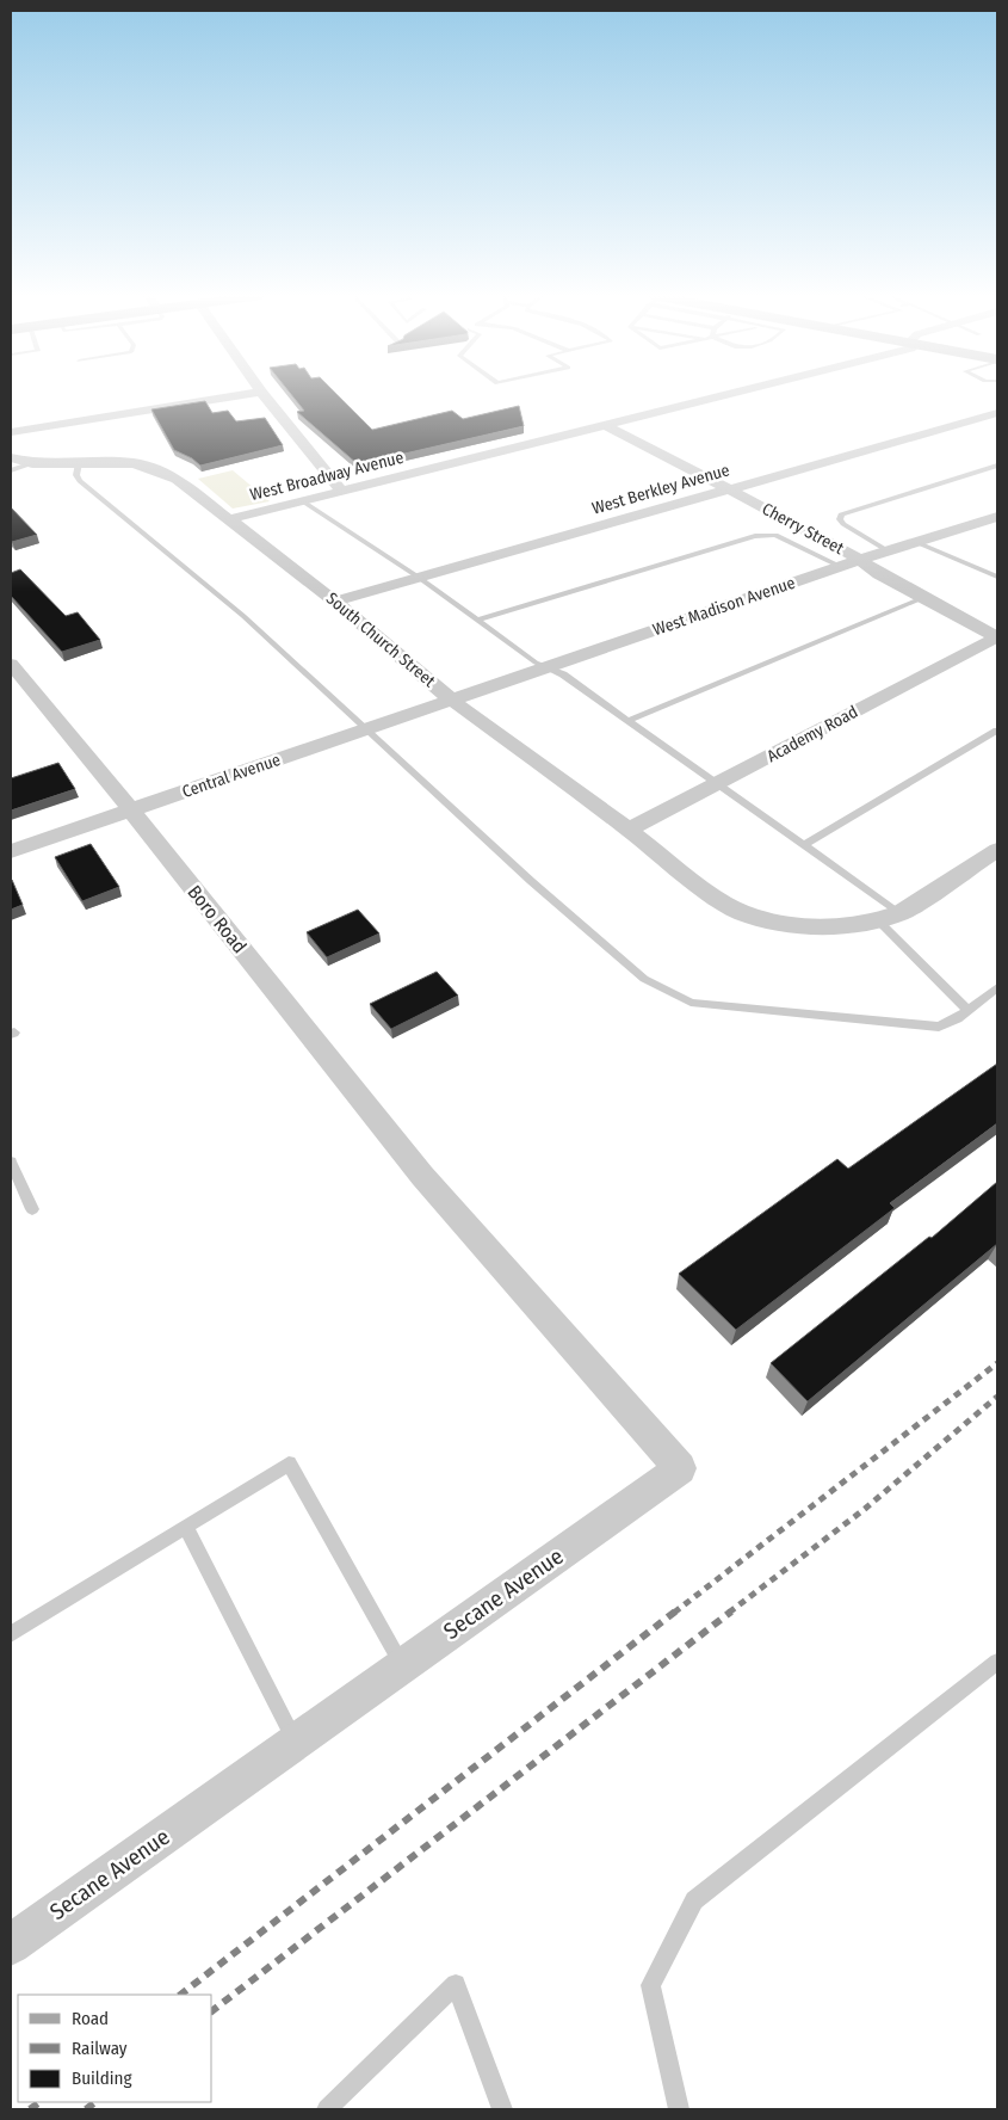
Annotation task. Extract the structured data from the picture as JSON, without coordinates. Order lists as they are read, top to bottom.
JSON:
{
  "streets": {
    "street": [
      "West Broadway Avenue",
      "West Berkley Avenue",
      "Cherry Street",
      "West Madison Avenue",
      "South Church Street",
      "Academy Road",
      "Central Avenue",
      "Boro Road",
      "Secane Avenue"
    ]
  },
  "crossings": [
    ["West Broadway Avenue", "Cherry Street"],
    ["West Broadway Avenue", "South Church Street"],
    ["West Berkley Avenue", "Cherry Street"],
    ["West Berkley Avenue", "South Church Street"],
    ["Cherry Street", "West Madison Avenue"],
    ["Cherry Street", "Academy Road"],
    ["West Madison Avenue", "South Church Street"],
    ["West Madison Avenue", "Central Avenue"],
    ["South Church Street", "Academy Road"],
    ["South Church Street", "Central Avenue"],
    ["Central Avenue", "Boro Road"],
    ["Boro Road", "Secane Avenue"]
  ],
  "legend": ["Road", "Railway", "Building"]
}
